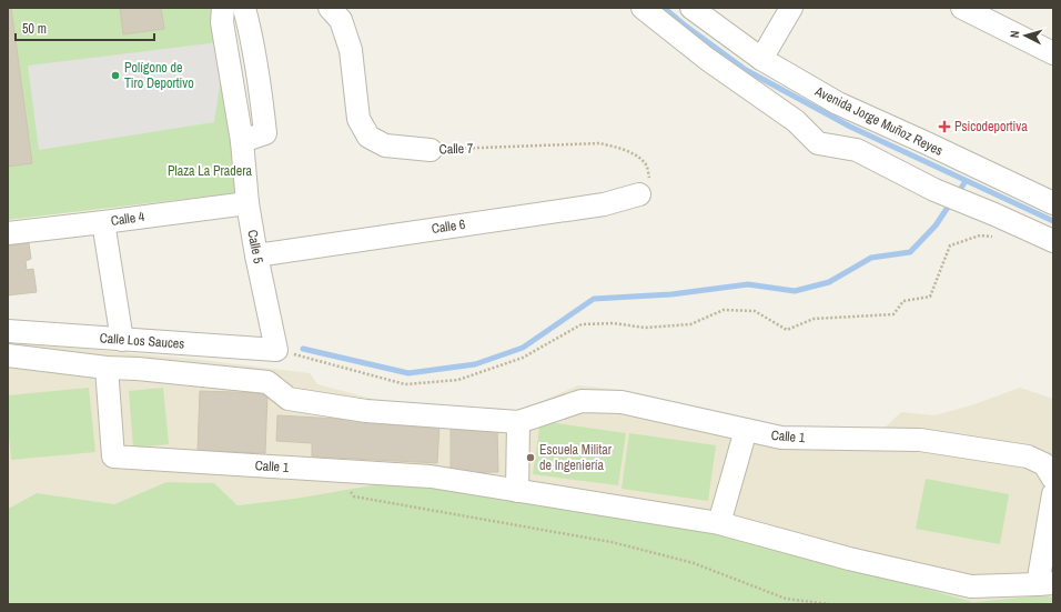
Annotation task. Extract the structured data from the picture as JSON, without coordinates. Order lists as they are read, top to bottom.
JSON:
{
  "streets": {
    "street": [
      "Avenida Jorge Muñoz Reyes",
      "Calle 7",
      "Calle 4",
      "Calle 6",
      "Calle 5",
      "Calle Los Sauces",
      "Calle 1"
    ]
  },
  "crossings": [
    ["Calle 7", "Calle 6"],
    ["Calle 4", "Calle 5"],
    ["Calle 6", "Calle 5"],
    ["Calle 5", "Calle Los Sauces"]
  ],
  "parks": ["Plaza La Pradera"],
  "places": {
    "other": ["Polígono de Tiro Deportivo", "Escuela Militar de Ingeniería"],
    "health": ["Psicodeportiva"]
  },
  "scale_bar": "50 m",
  "north": "left"
}
